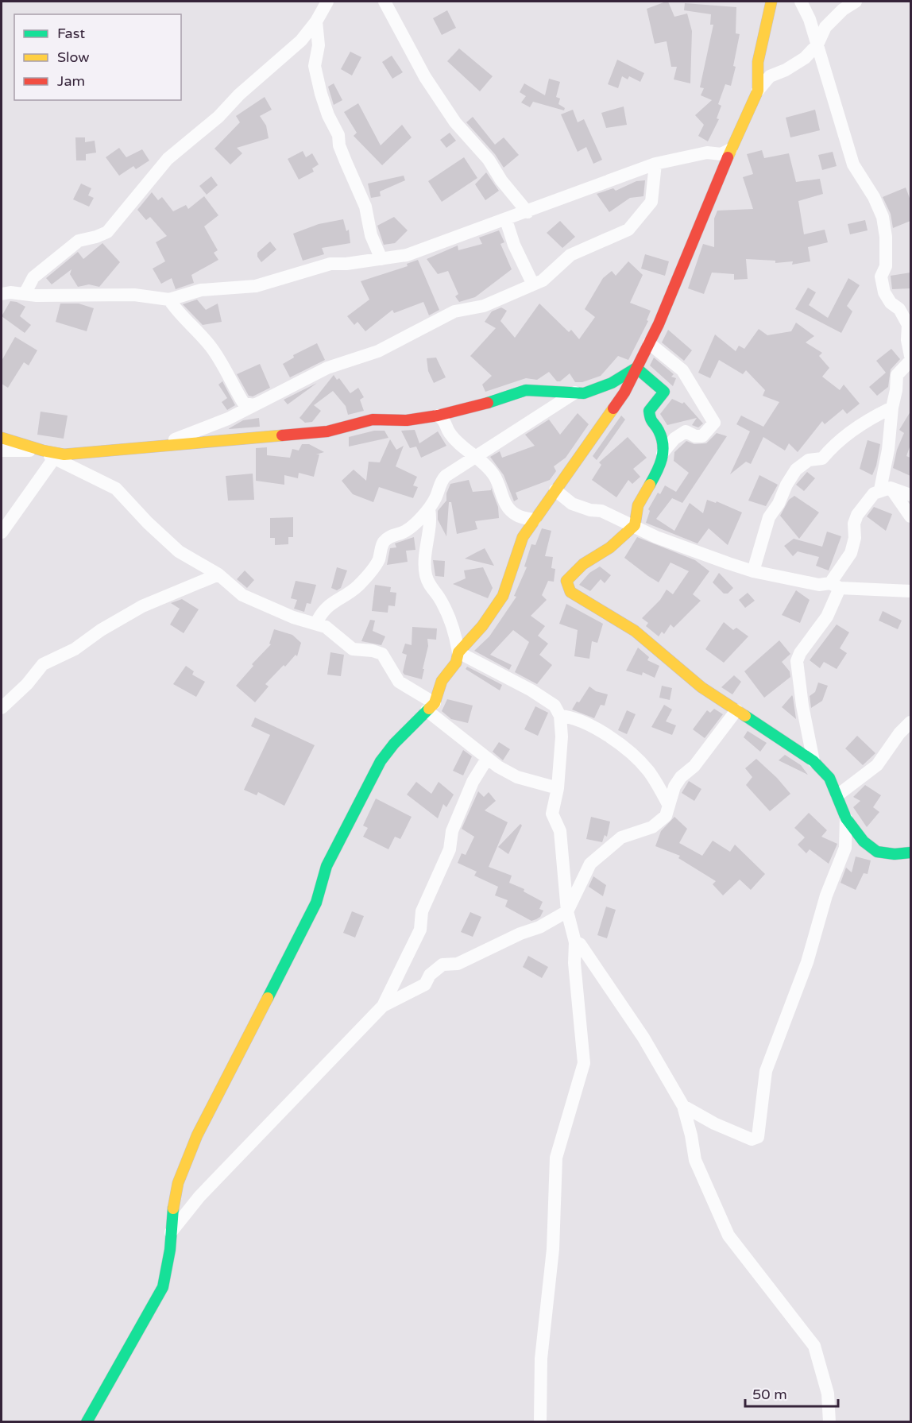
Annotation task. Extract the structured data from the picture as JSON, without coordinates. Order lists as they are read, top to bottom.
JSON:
{
  "legend": ["Fast", "Slow", "Jam"],
  "scale_bar": "50 m"
}
